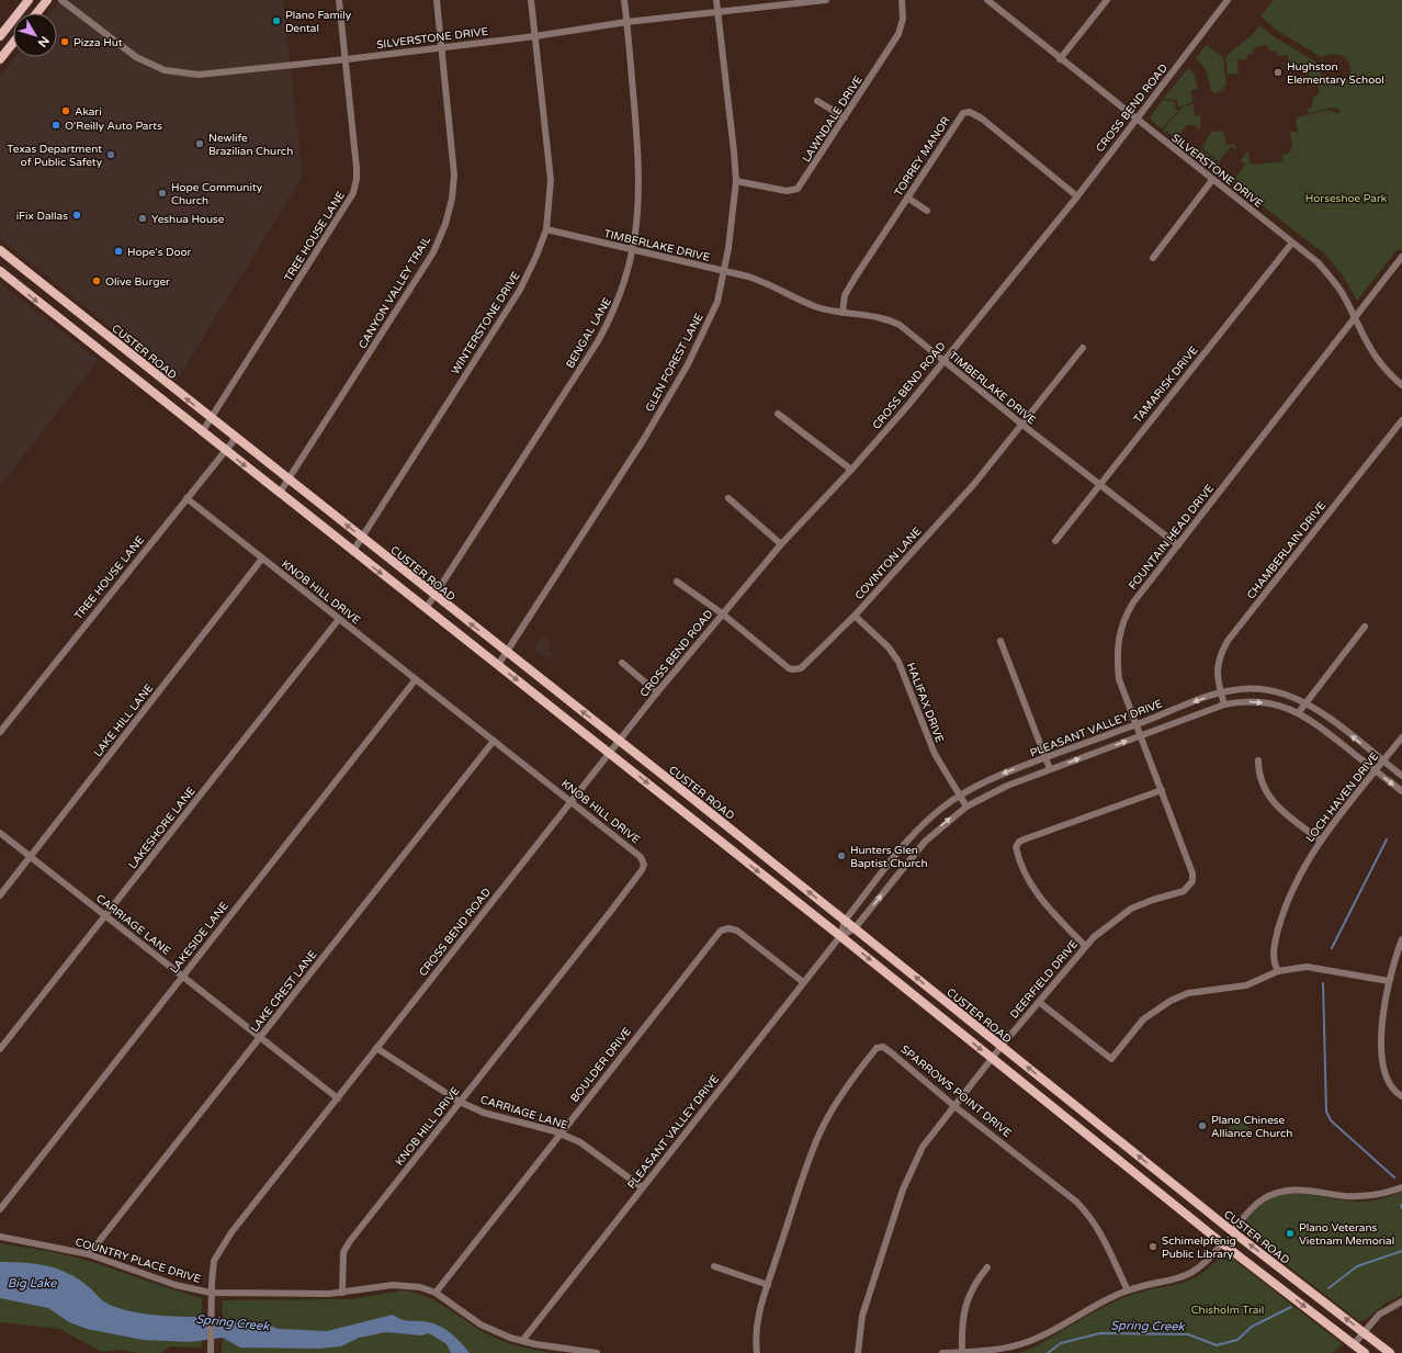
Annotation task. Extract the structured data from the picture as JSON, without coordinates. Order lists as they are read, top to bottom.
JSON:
{
  "streets": {
    "main road": ["CUSTER ROAD"],
    "street": [
      "SILVERSTONE DRIVE",
      "CROSS BEND ROAD",
      "LAWNDALE DRIVE",
      "TORREY MANOR",
      "TREE HOUSE LANE",
      "TIMBERLAKE DRIVE",
      "CANYON VALLEY TRAIL",
      "WINTERSTONE DRIVE",
      "BENGAL LANE",
      "GLEN FOREST LANE",
      "TAMARISK DRIVE",
      "FOUNTAIN HEAD DRIVE",
      "CHAMBERLAIN DRIVE",
      "COVINTON LANE",
      "KNOB HILL DRIVE",
      "HALIFAX DRIVE",
      "LAKE HILL LANE",
      "PLEASANT VALLEY DRIVE",
      "LOCH HAVEN DRIVE",
      "LAKESHORE LANE",
      "CARRIAGE LANE",
      "LAKESIDE LANE",
      "DEERFIELD DRIVE",
      "LAKE CREST LANE",
      "BOULDER DRIVE",
      "SPARROWS POINT DRIVE",
      "COUNTRY PLACE DRIVE"
    ]
  },
  "crossings": [
    ["SILVERSTONE DRIVE", "CROSS BEND ROAD"],
    ["SILVERSTONE DRIVE", "TREE HOUSE LANE"],
    ["SILVERSTONE DRIVE", "CANYON VALLEY TRAIL"],
    ["SILVERSTONE DRIVE", "WINTERSTONE DRIVE"],
    ["SILVERSTONE DRIVE", "BENGAL LANE"],
    ["SILVERSTONE DRIVE", "GLEN FOREST LANE"],
    ["SILVERSTONE DRIVE", "TAMARISK DRIVE"],
    ["SILVERSTONE DRIVE", "FOUNTAIN HEAD DRIVE"],
    ["CROSS BEND ROAD", "TORREY MANOR"],
    ["CROSS BEND ROAD", "TIMBERLAKE DRIVE"],
    ["CROSS BEND ROAD", "CUSTER ROAD"],
    ["CROSS BEND ROAD", "COVINTON LANE"],
    ["CROSS BEND ROAD", "KNOB HILL DRIVE"],
    ["CROSS BEND ROAD", "CARRIAGE LANE"],
    ["CROSS BEND ROAD", "COUNTRY PLACE DRIVE"],
    ["LAWNDALE DRIVE", "GLEN FOREST LANE"],
    ["TORREY MANOR", "TIMBERLAKE DRIVE"],
    ["TREE HOUSE LANE", "CUSTER ROAD"],
    ["TREE HOUSE LANE", "KNOB HILL DRIVE"],
    ["TIMBERLAKE DRIVE", "WINTERSTONE DRIVE"],
    ["TIMBERLAKE DRIVE", "BENGAL LANE"],
    ["TIMBERLAKE DRIVE", "GLEN FOREST LANE"],
    ["TIMBERLAKE DRIVE", "TAMARISK DRIVE"],
    ["TIMBERLAKE DRIVE", "FOUNTAIN HEAD DRIVE"],
    ["TIMBERLAKE DRIVE", "COVINTON LANE"],
    ["CANYON VALLEY TRAIL", "CUSTER ROAD"],
    ["WINTERSTONE DRIVE", "CUSTER ROAD"],
    ["BENGAL LANE", "CUSTER ROAD"],
    ["CUSTER ROAD", "GLEN FOREST LANE"],
    ["CUSTER ROAD", "PLEASANT VALLEY DRIVE"],
    ["CUSTER ROAD", "DEERFIELD DRIVE"],
    ["FOUNTAIN HEAD DRIVE", "PLEASANT VALLEY DRIVE"],
    ["FOUNTAIN HEAD DRIVE", "DEERFIELD DRIVE"],
    ["CHAMBERLAIN DRIVE", "PLEASANT VALLEY DRIVE"],
    ["COVINTON LANE", "HALIFAX DRIVE"],
    ["KNOB HILL DRIVE", "LAKE HILL LANE"],
    ["KNOB HILL DRIVE", "LAKESHORE LANE"],
    ["KNOB HILL DRIVE", "CARRIAGE LANE"],
    ["KNOB HILL DRIVE", "LAKESIDE LANE"],
    ["KNOB HILL DRIVE", "LAKE CREST LANE"],
    ["KNOB HILL DRIVE", "COUNTRY PLACE DRIVE"],
    ["HALIFAX DRIVE", "PLEASANT VALLEY DRIVE"],
    ["LAKE HILL LANE", "CARRIAGE LANE"],
    ["PLEASANT VALLEY DRIVE", "LOCH HAVEN DRIVE"],
    ["PLEASANT VALLEY DRIVE", "CARRIAGE LANE"],
    ["PLEASANT VALLEY DRIVE", "BOULDER DRIVE"],
    ["PLEASANT VALLEY DRIVE", "COUNTRY PLACE DRIVE"],
    ["LAKESHORE LANE", "CARRIAGE LANE"],
    ["CARRIAGE LANE", "LAKESIDE LANE"],
    ["CARRIAGE LANE", "LAKE CREST LANE"],
    ["CARRIAGE LANE", "BOULDER DRIVE"],
    ["DEERFIELD DRIVE", "SPARROWS POINT DRIVE"],
    ["LAKE CREST LANE", "COUNTRY PLACE DRIVE"],
    ["BOULDER DRIVE", "COUNTRY PLACE DRIVE"]
  ],
  "water": ["Big Lake", "Spring Creek"],
  "parks": ["Horseshoe Park", "Chisholm Trail"],
  "places": [
    "Plano Family Dental",
    "Pizza Hut",
    "Hughston Elementary School",
    "Akari",
    "O'Reilly Auto Parts",
    "Newlife Brazilian Church",
    "Texas Department of Public Safety",
    "Hope Community Church",
    "iFix Dallas",
    "Yeshua House",
    "Hope's Door",
    "Olive Burger",
    "Hunters Glen Baptist Church",
    "Plano Chinese Alliance Church",
    "Plano Veterans Vietnam Memorial",
    "Schimelpfenig Public Library"
  ],
  "north": "bottom right"
}
